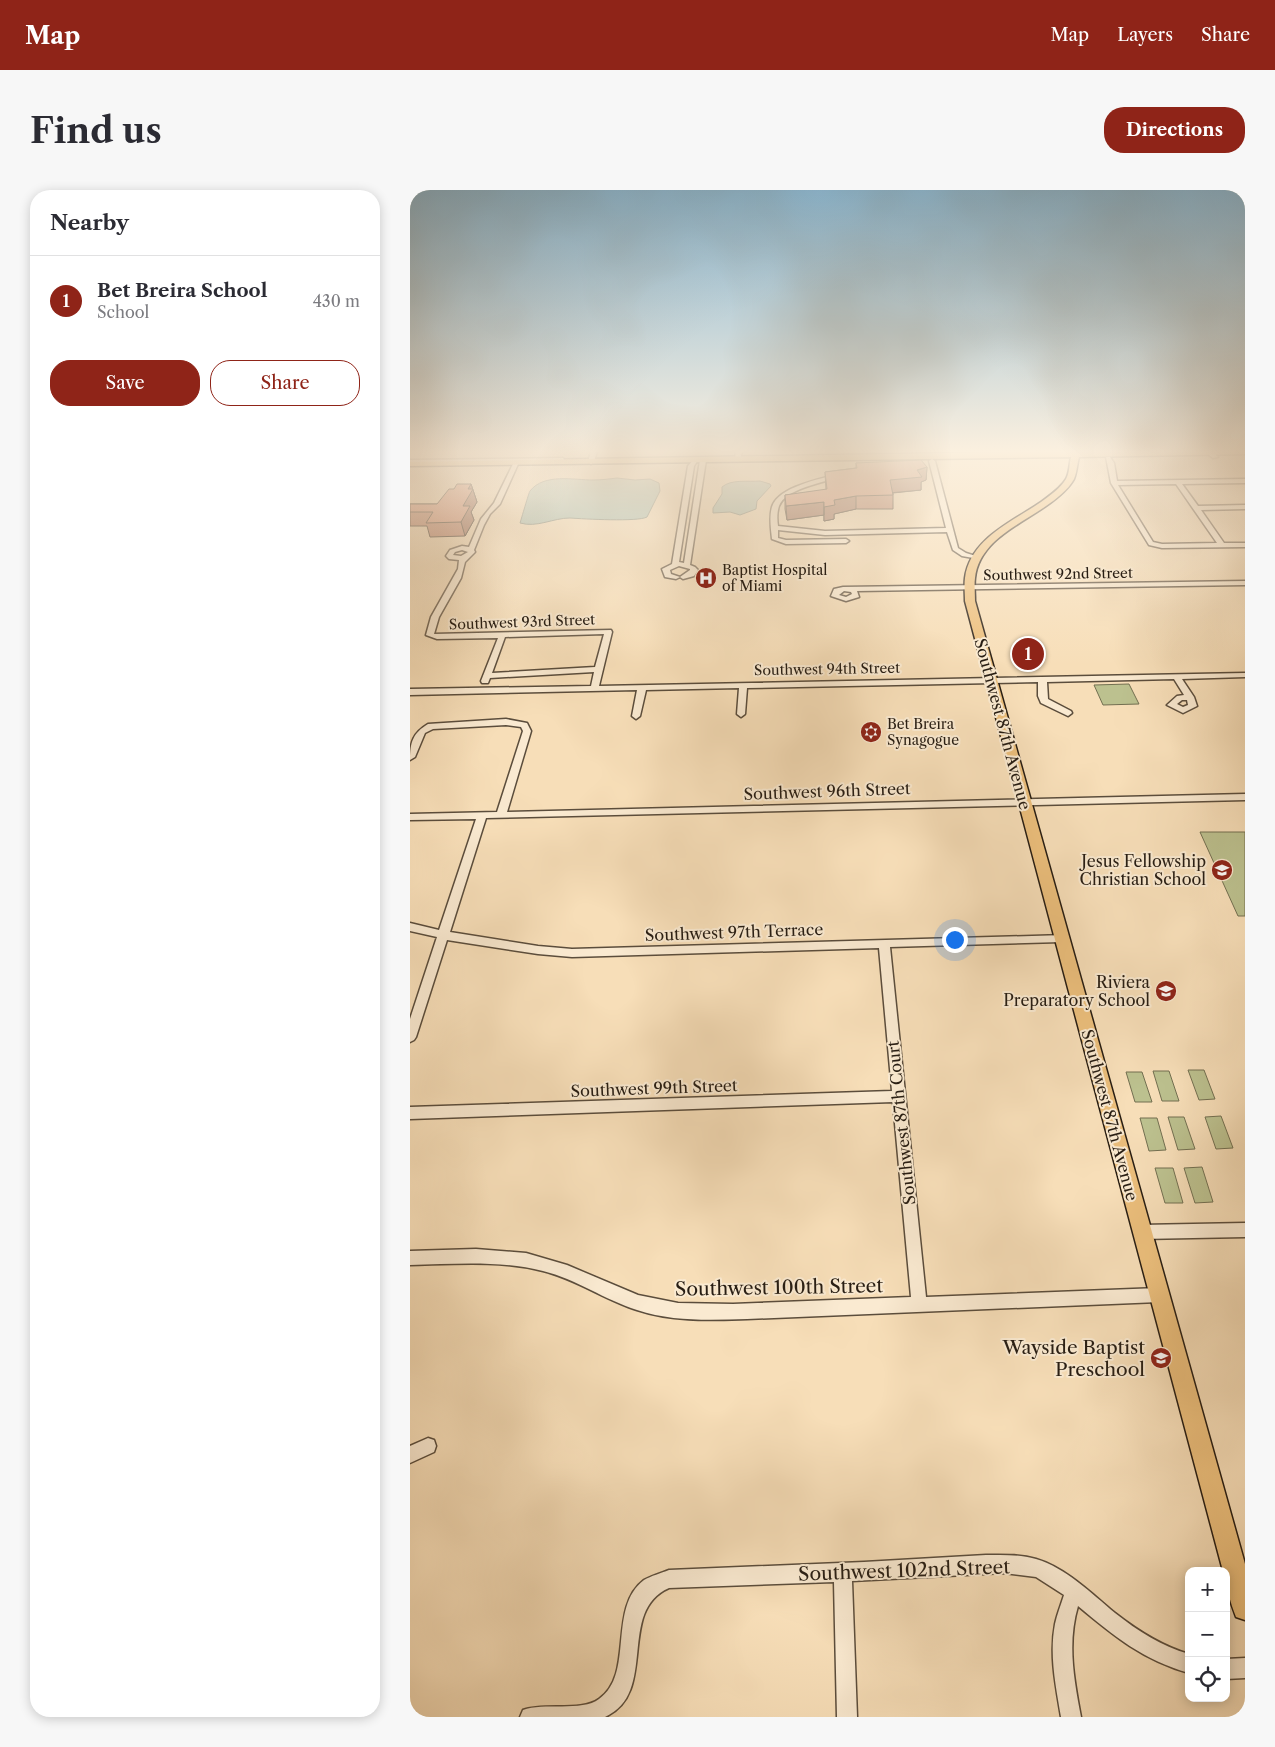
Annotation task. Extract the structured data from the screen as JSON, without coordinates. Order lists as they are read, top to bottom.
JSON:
{
  "streets": {
    "main road": ["Southwest 87th Avenue"],
    "street": [
      "Southwest 92nd Street",
      "Southwest 93rd Street",
      "Southwest 94th Street",
      "Southwest 96th Street",
      "Southwest 97th Terrace",
      "Southwest 99th Street",
      "Southwest 87th Court",
      "Southwest 100th Street",
      "Southwest 102nd Street"
    ]
  },
  "crossings": [
    ["Southwest 92nd Street", "Southwest 87th Avenue"],
    ["Southwest 94th Street", "Southwest 87th Avenue"],
    ["Southwest 87th Avenue", "Southwest 96th Street"],
    ["Southwest 87th Avenue", "Southwest 97th Terrace"],
    ["Southwest 87th Avenue", "Southwest 100th Street"],
    ["Southwest 97th Terrace", "Southwest 87th Court"],
    ["Southwest 99th Street", "Southwest 87th Court"],
    ["Southwest 87th Court", "Southwest 100th Street"]
  ],
  "places": {
    "hospital": ["Baptist Hospital of Miami"],
    "synagogue": ["Bet Breira Synagogue"],
    "school or university": ["Jesus Fellowship Christian School", "Riviera Preparatory School", "Wayside Baptist Preschool"]
  },
  "page": {
    "header": "Map",
    "nav": ["Map", "Layers", "Share"],
    "buttons": [
      "Directions",
      ["Save", "Share"]
    ],
    "title": "Find us",
    "heading": "Nearby",
    "list": [
      {
        "mark": "1",
        "name": "Bet Breira School",
        "note": "School",
        "value": "430 m"
      }
    ],
    "pins": "1",
    "map_buttons": ["+", "−"]
  }
}
